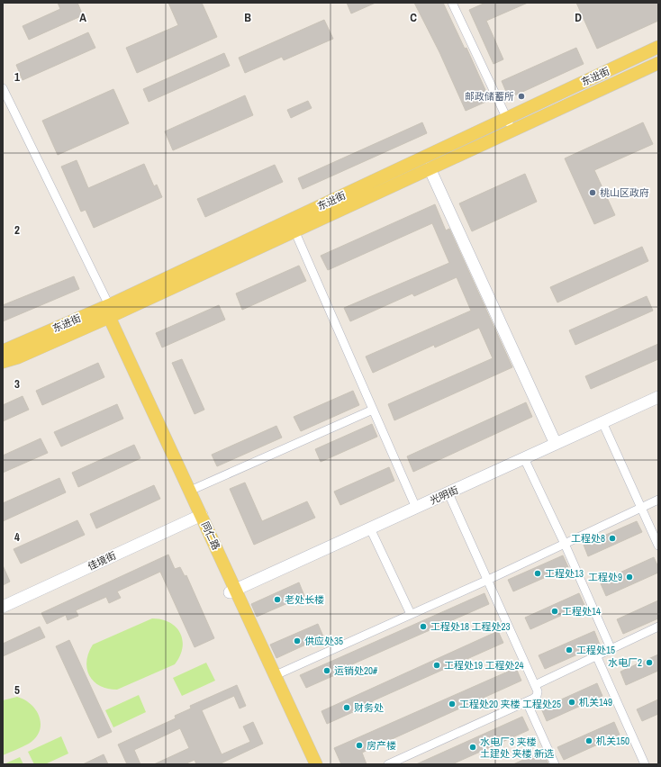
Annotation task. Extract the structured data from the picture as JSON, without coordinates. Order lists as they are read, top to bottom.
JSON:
{
  "streets": {
    "main road": ["东进街", "同仁路"],
    "street": ["光明街", "佳境街"]
  },
  "crossings": [
    ["东进街", "同仁路"],
    ["光明街", "同仁路"],
    ["同仁路", "佳境街"]
  ],
  "places": [
    "邮政储蓄所",
    "桃山区政府",
    "工程处8",
    "工程处13",
    "工程处9",
    "老处长楼",
    "工程处14",
    "工程处18 工程处23",
    "供应处35",
    "工程处15",
    "水电厂2",
    "工程处19 工程处24",
    "运销处20#",
    "机关149",
    "工程处20 夹楼 工程处25",
    "财务处",
    "机关150",
    "房产楼",
    "水电厂3 夹楼 土建处 夹楼 新选"
  ],
  "grid": {
    "columns": [
      "A",
      "B",
      "C",
      "D"
    ],
    "rows": [
      "1",
      "2",
      "3",
      "4",
      "5"
    ]
  }
}
